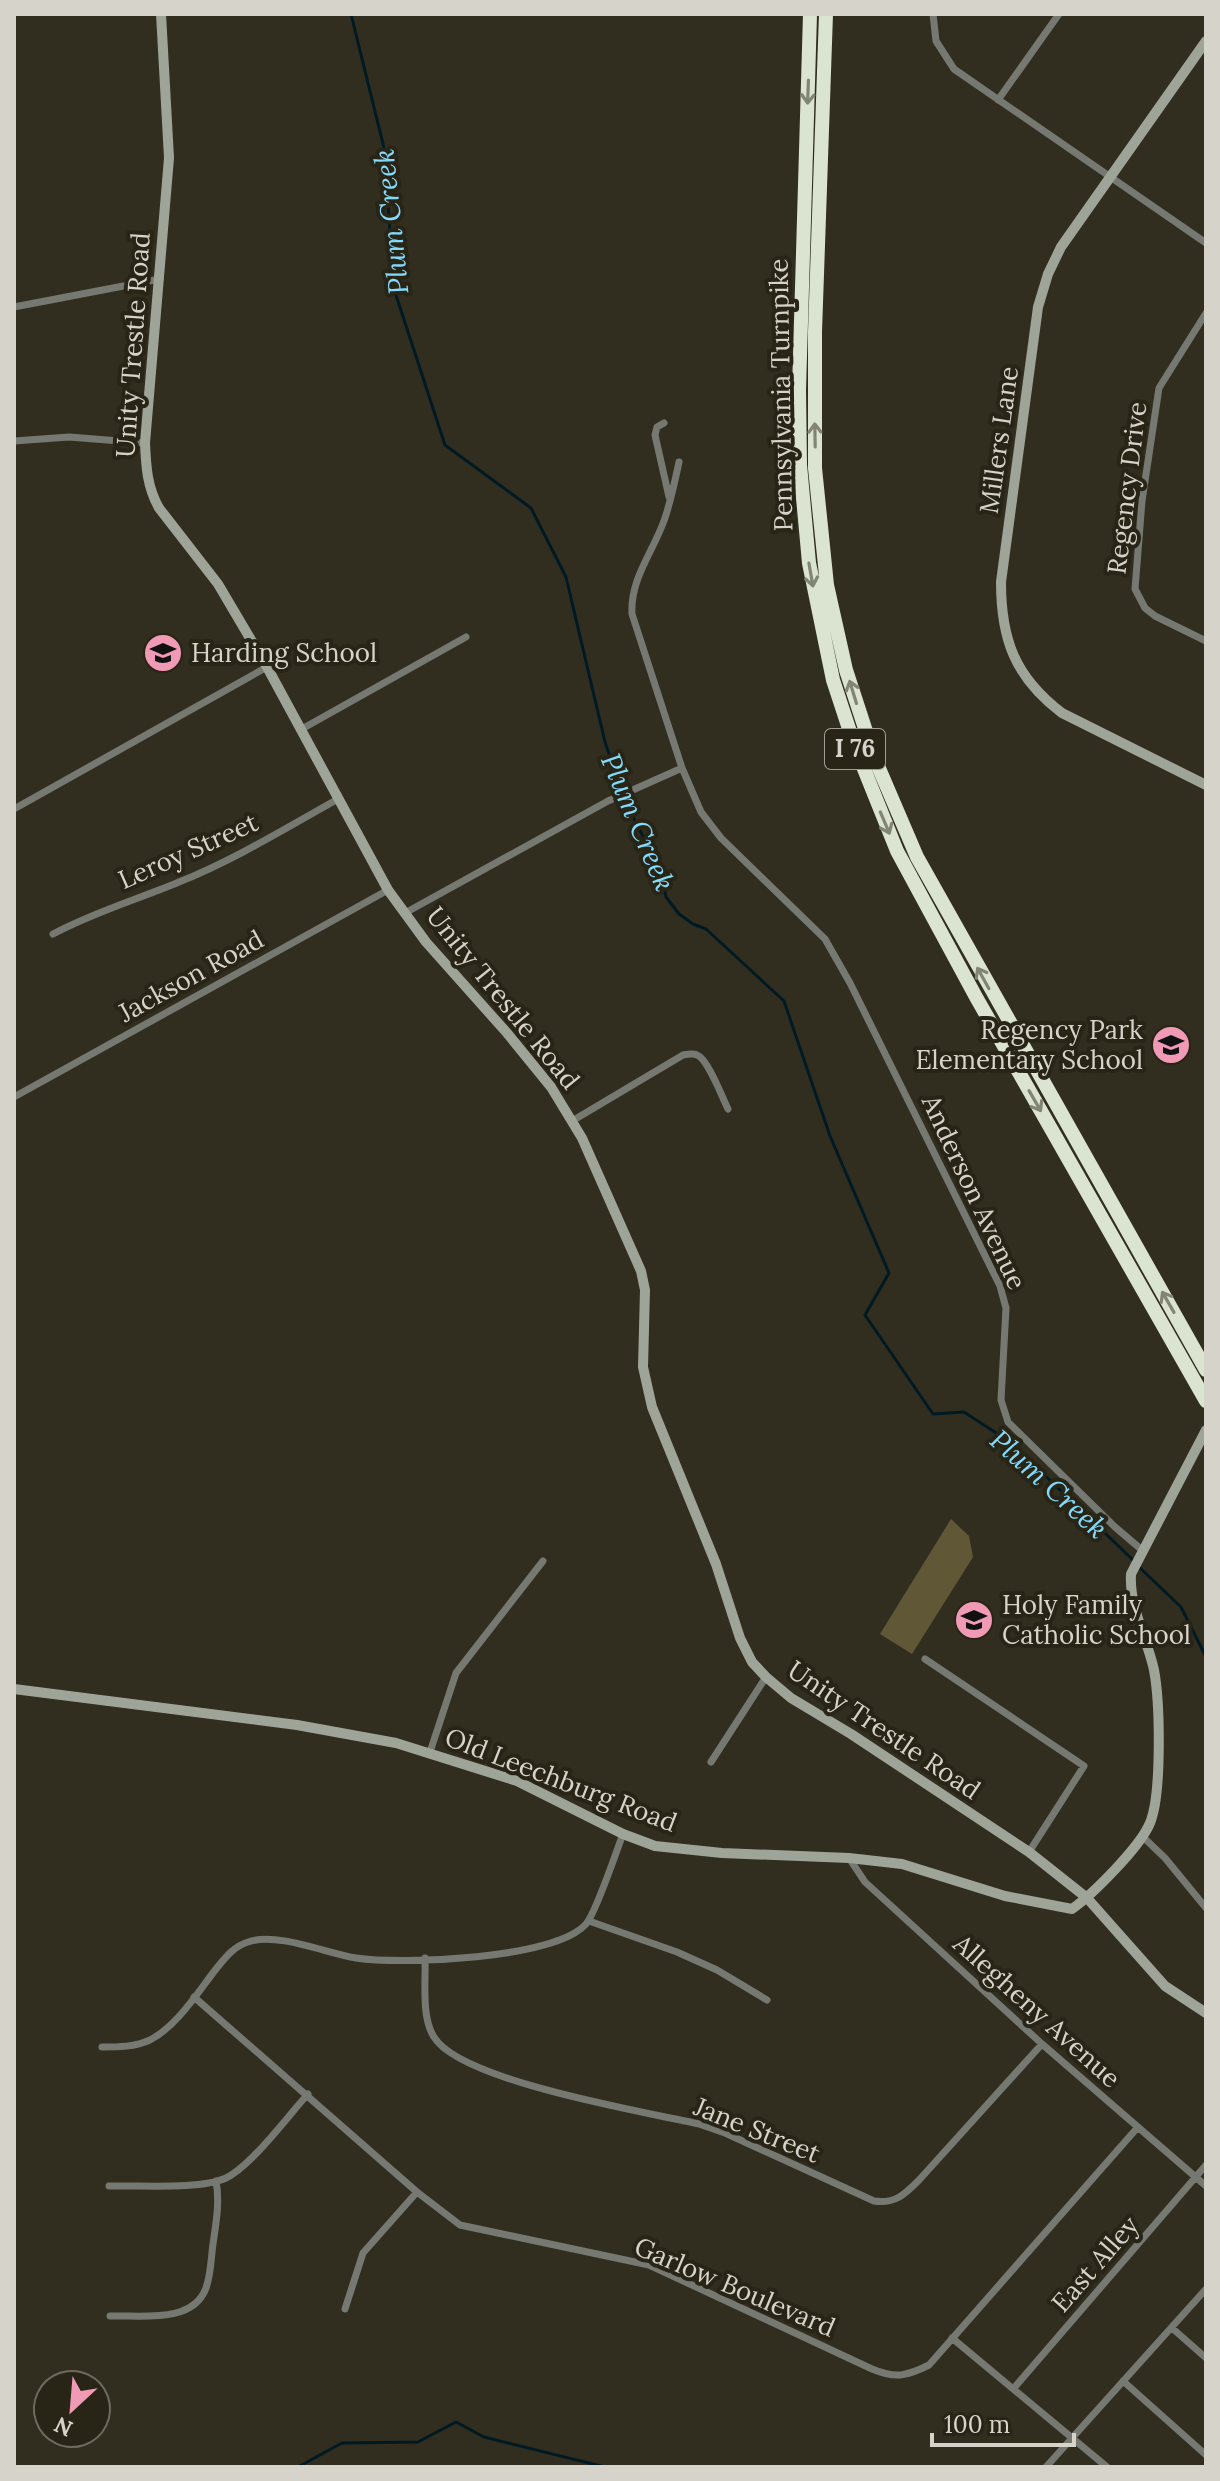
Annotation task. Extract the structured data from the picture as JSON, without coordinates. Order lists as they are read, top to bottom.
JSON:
{
  "streets": {
    "highway": ["Pennsylvania Turnpike", "I 76"],
    "street": [
      "Unity Trestle Road",
      "Millers Lane",
      "Regency Drive",
      "Leroy Street",
      "Jackson Road",
      "Anderson Avenue",
      "Old Leechburg Road",
      "Allegheny Avenue",
      "Jane Street",
      "East Alley",
      "Garlow Boulevard"
    ]
  },
  "crossings": [
    ["Unity Trestle Road", "Leroy Street"],
    ["Unity Trestle Road", "Jackson Road"],
    ["Unity Trestle Road", "Old Leechburg Road"],
    ["Old Leechburg Road", "Allegheny Avenue"],
    ["Allegheny Avenue", "Jane Street"],
    ["Allegheny Avenue", "East Alley"],
    ["Allegheny Avenue", "Garlow Boulevard"]
  ],
  "water": ["Plum Creek"],
  "places": {
    "school or university": ["Harding School", "Regency Park Elementary School", "Holy Family Catholic School"]
  },
  "scale_bar": "100 m",
  "north": "bottom left"
}
